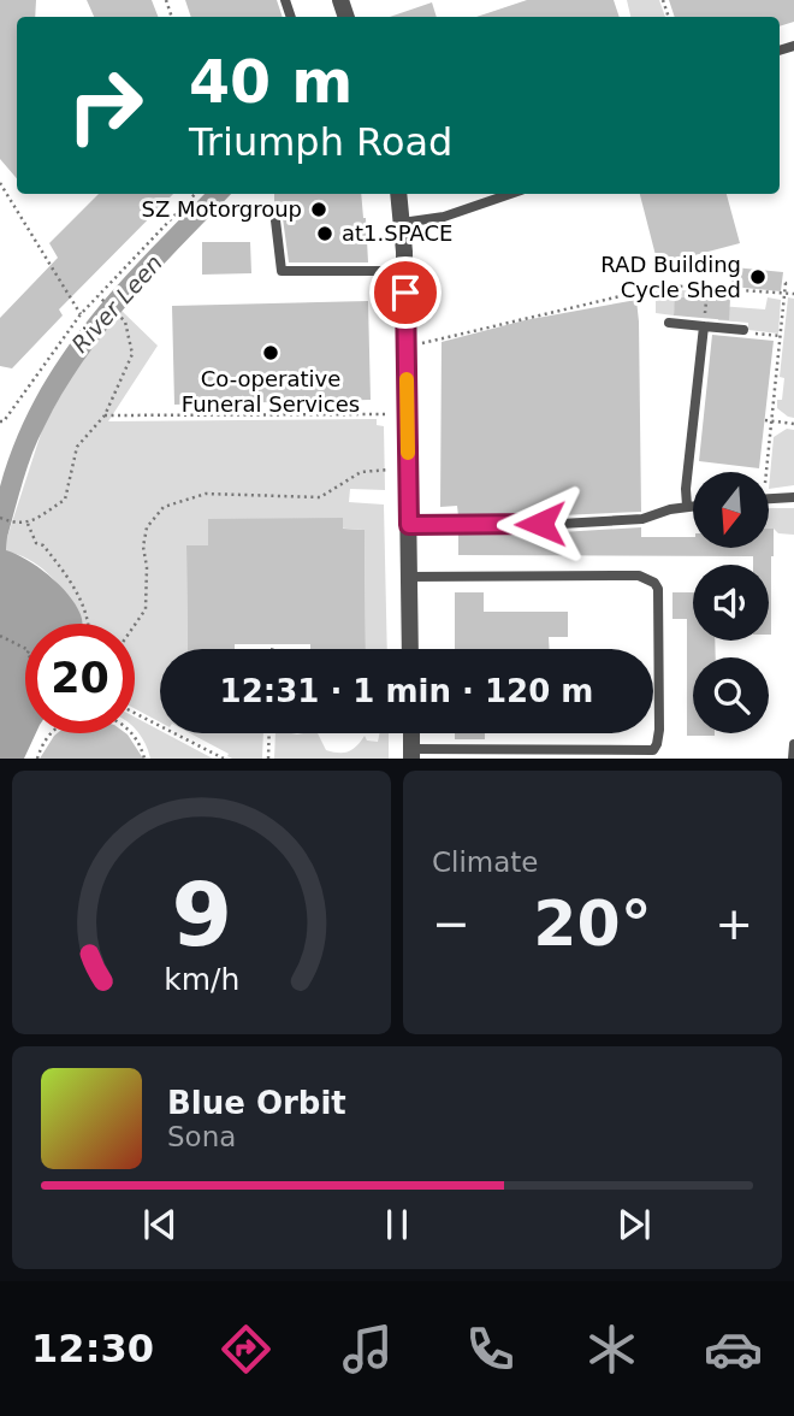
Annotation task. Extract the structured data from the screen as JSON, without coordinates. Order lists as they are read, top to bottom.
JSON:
{
  "water": ["River Leen"],
  "places": [
    "SZ Motorgroup",
    "at1.SPACE",
    "RAD Building Cycle Shed",
    "Co-operative Funeral Services"
  ],
  "north": "bottom",
  "page": {
    "turn": ["40 m", "Triumph Road"],
    "limit": "20",
    "trip": "12:31 · 1 min · 120 m",
    "tile": "Climate",
    "heat": ["−", "20°", "+"],
    "song": ["Blue Orbit", "Sona"],
    "tabs": "12:30",
    "gauge": ["9", "km/h"]
  }
}
